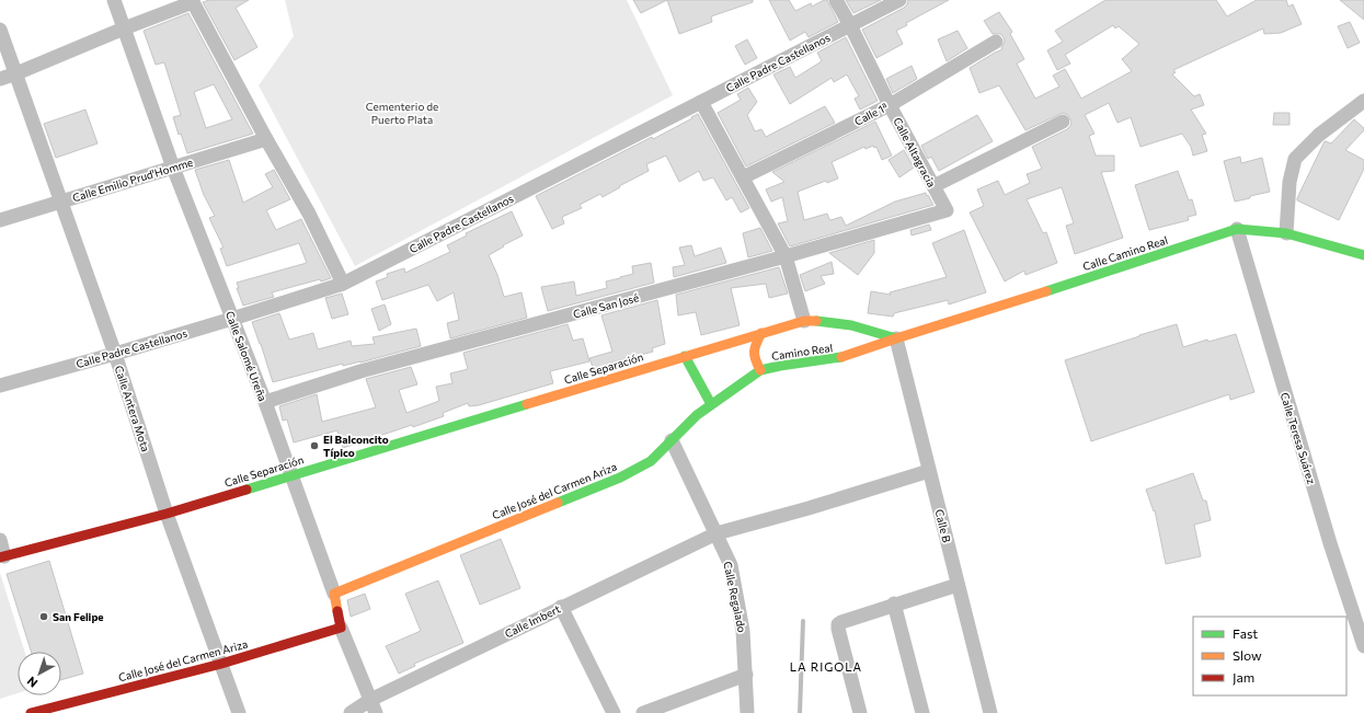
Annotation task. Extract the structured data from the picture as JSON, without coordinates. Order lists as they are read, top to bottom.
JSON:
{
  "streets": {
    "street": [
      "Calle Padre Castellanos",
      "Calle 1ª",
      "Calle Altagracia",
      "Calle Emilio Prud'Homme",
      "Calle Camino Real",
      "Calle San José",
      "Camino Real",
      "Calle Salomé Ureña",
      "Calle Separación",
      "Calle Antera Mota",
      "Calle Teresa Suárez",
      "Calle José del Carmen Ariza",
      "Calle B",
      "Calle Regalado",
      "Calle Imbert"
    ]
  },
  "crossings": [
    ["Calle Padre Castellanos", "Calle Altagracia"],
    ["Calle Padre Castellanos", "Calle Salomé Ureña"],
    ["Calle Padre Castellanos", "Calle Antera Mota"],
    ["Calle 1ª", "Calle Altagracia"],
    ["Calle Altagracia", "Calle San José"],
    ["Calle Emilio Prud'Homme", "Calle Salomé Ureña"],
    ["Calle Emilio Prud'Homme", "Calle Antera Mota"],
    ["Calle Camino Real", "Camino Real"],
    ["Calle Camino Real", "Calle Separación"],
    ["Calle Camino Real", "Calle Teresa Suárez"],
    ["Calle Camino Real", "Calle B"],
    ["Calle San José", "Calle Salomé Ureña"],
    ["Camino Real", "Calle Separación"],
    ["Camino Real", "Calle José del Carmen Ariza"],
    ["Camino Real", "Calle B"],
    ["Calle Salomé Ureña", "Calle Separación"],
    ["Calle Salomé Ureña", "Calle José del Carmen Ariza"],
    ["Calle Salomé Ureña", "Calle Imbert"],
    ["Calle Separación", "Calle Antera Mota"],
    ["Calle Separación", "Calle B"],
    ["Calle Antera Mota", "Calle José del Carmen Ariza"],
    ["Calle José del Carmen Ariza", "Calle Regalado"],
    ["Calle B", "Calle Imbert"],
    ["Calle Regalado", "Calle Imbert"]
  ],
  "districts": ["LA RIGOLA"],
  "parks": ["Cementerio de Puerto Plata"],
  "places": ["El Balconcito Típico", "San Felipe"],
  "legend": ["Fast", "Slow", "Jam"],
  "north": "bottom left"
}
